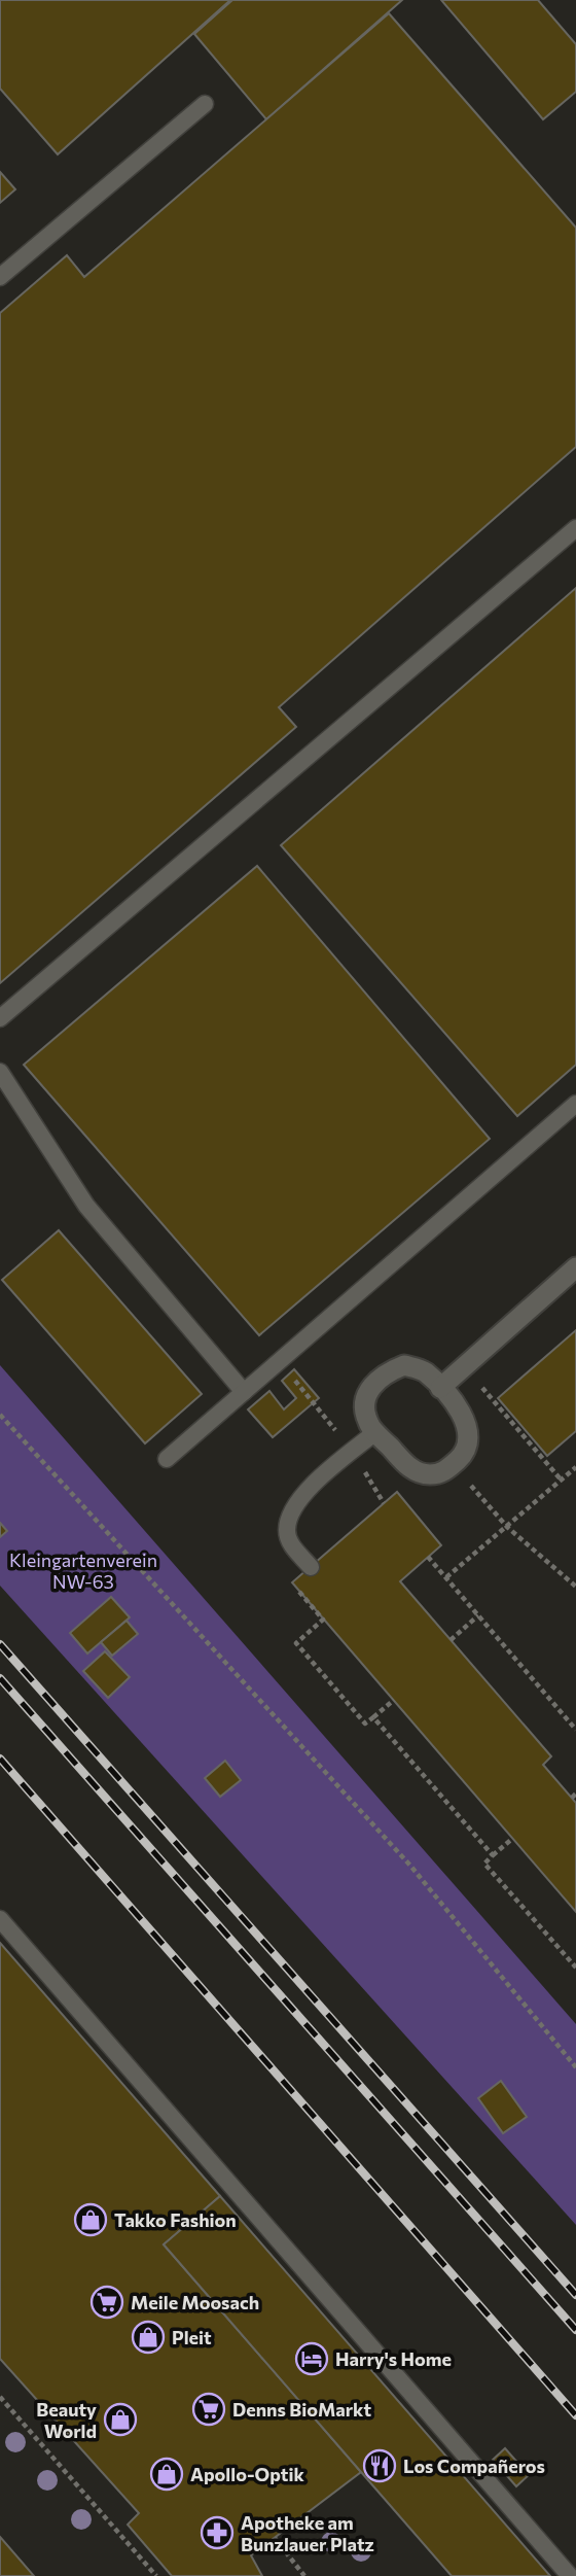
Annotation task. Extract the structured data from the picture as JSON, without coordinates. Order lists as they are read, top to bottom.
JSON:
{
  "parks": ["Kleingartenverein NW-63"],
  "places": {
    "shop": [
      "Takko Fashion",
      "Pleit",
      "Beauty World",
      "Apollo-Optik"
    ],
    "supermarket": ["Meile Moosach", "Denns BioMarkt"],
    "hotel": ["Harry's Home"],
    "restaurant": ["Los Compañeros"],
    "pharmacy": ["Apotheke am Bunzlauer Platz"]
  }
}
